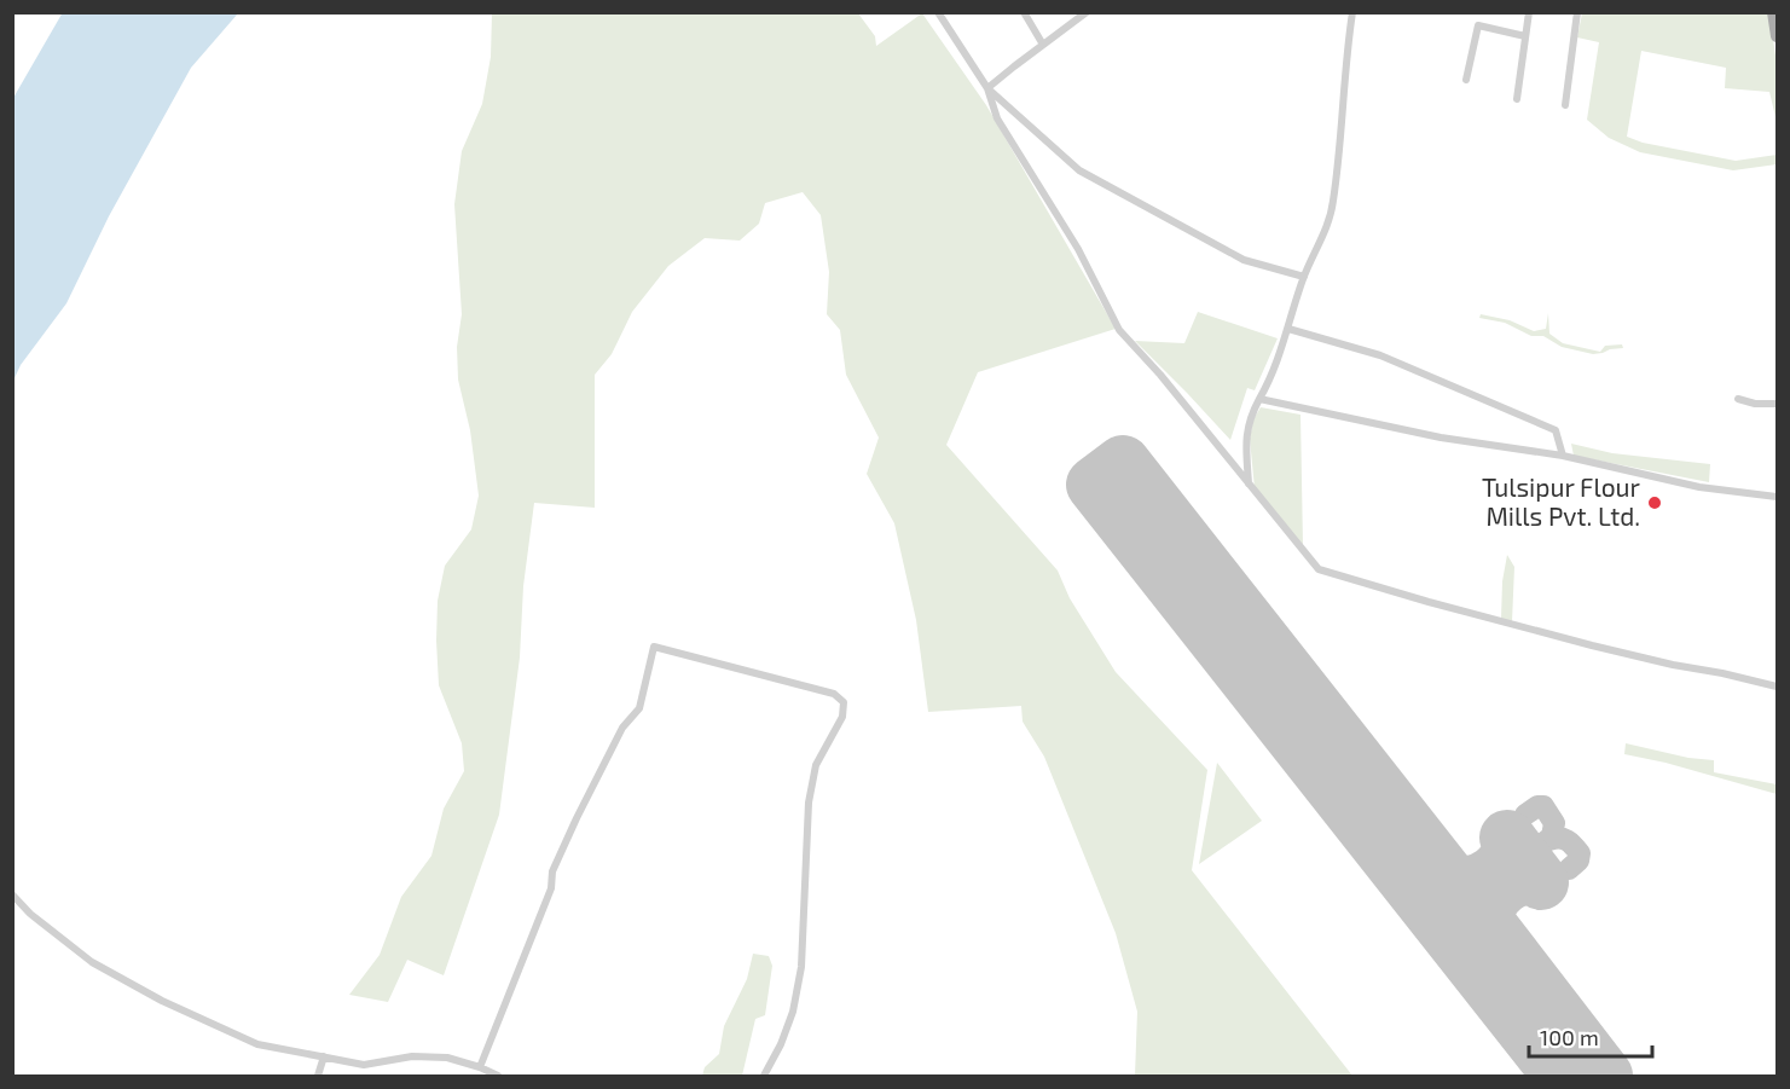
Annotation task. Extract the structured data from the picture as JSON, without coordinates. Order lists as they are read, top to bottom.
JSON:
{
  "places": ["Tulsipur Flour Mills Pvt. Ltd."],
  "scale_bar": "100 m"
}
